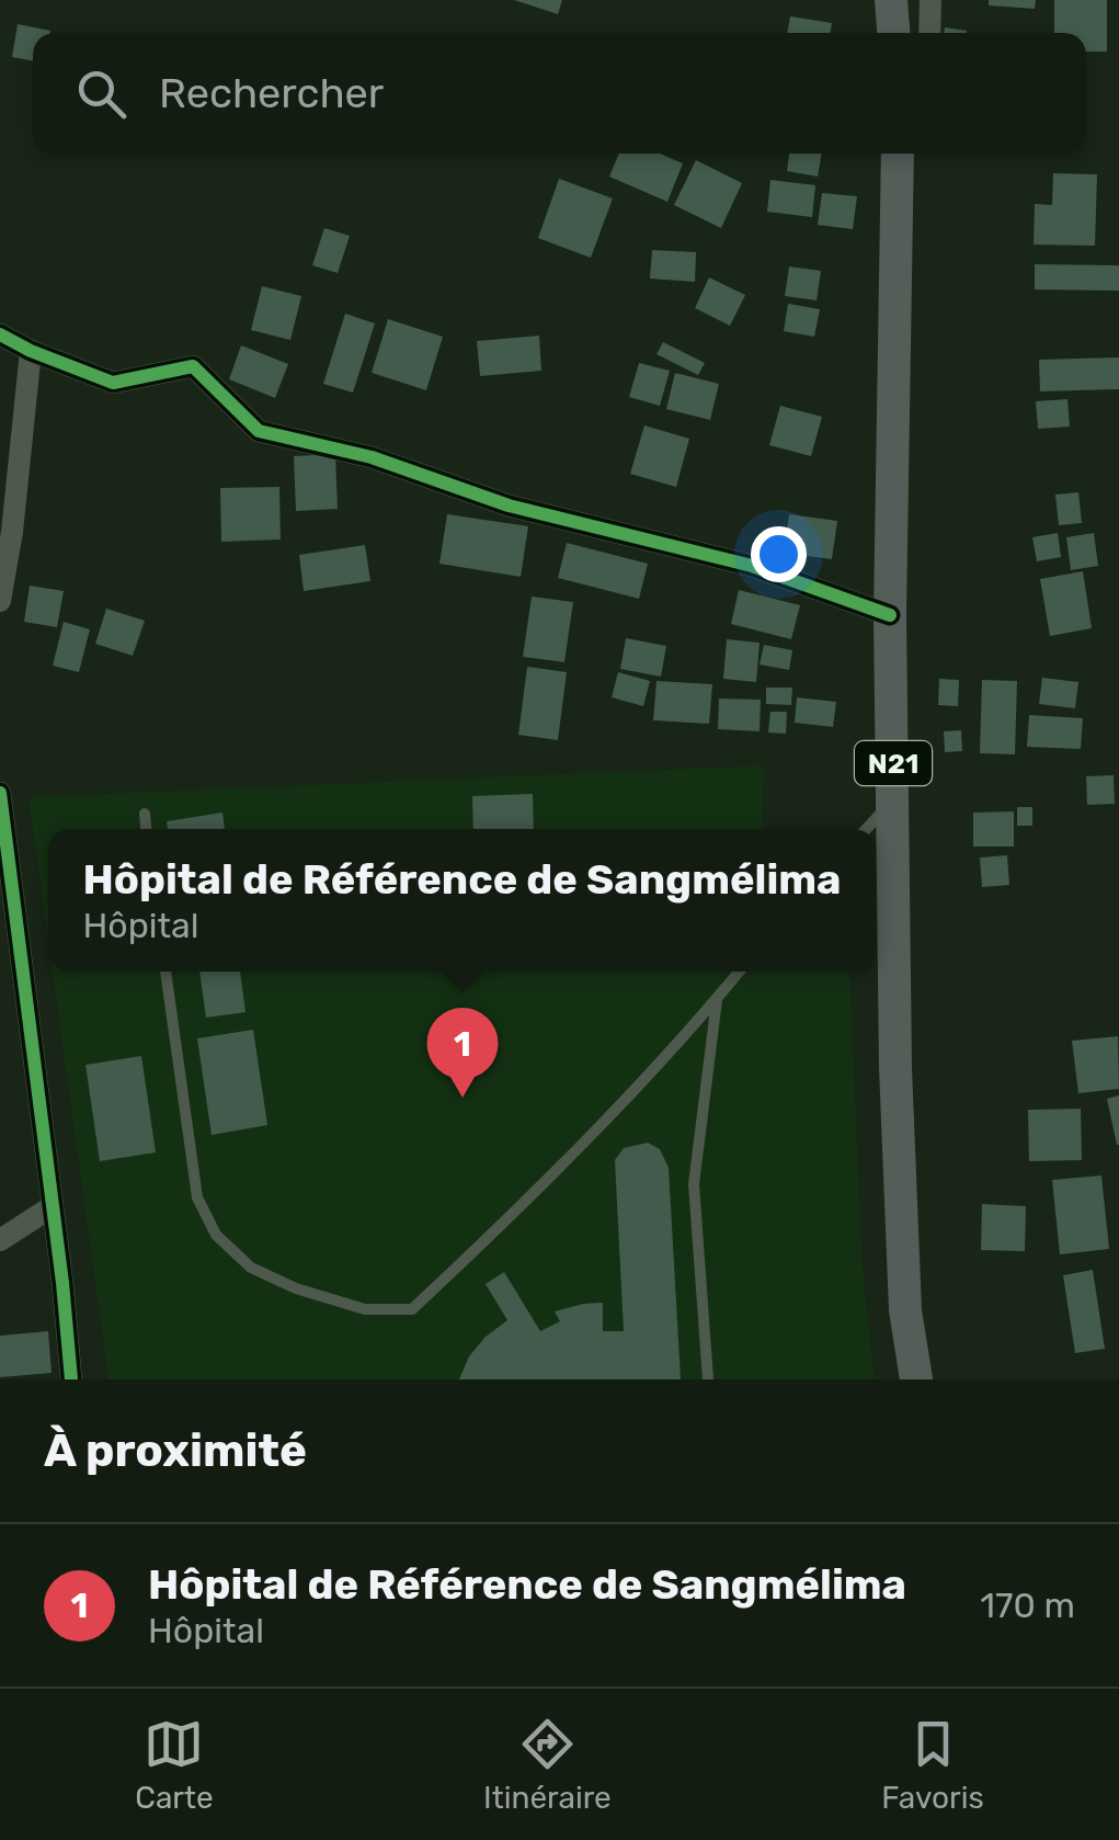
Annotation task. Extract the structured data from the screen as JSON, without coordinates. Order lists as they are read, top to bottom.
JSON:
{
  "streets": {
    "main road": ["N21"]
  },
  "page": {
    "search": "Rechercher",
    "popup": ["Hôpital de Référence de Sangmélima", "Hôpital"],
    "pins": "1",
    "heading": "À proximité",
    "list": [
      {
        "mark": "1",
        "name": "Hôpital de Référence de Sangmélima",
        "note": "Hôpital",
        "value": "170 m"
      }
    ],
    "nav": ["Carte", "Itinéraire", "Favoris"]
  }
}
